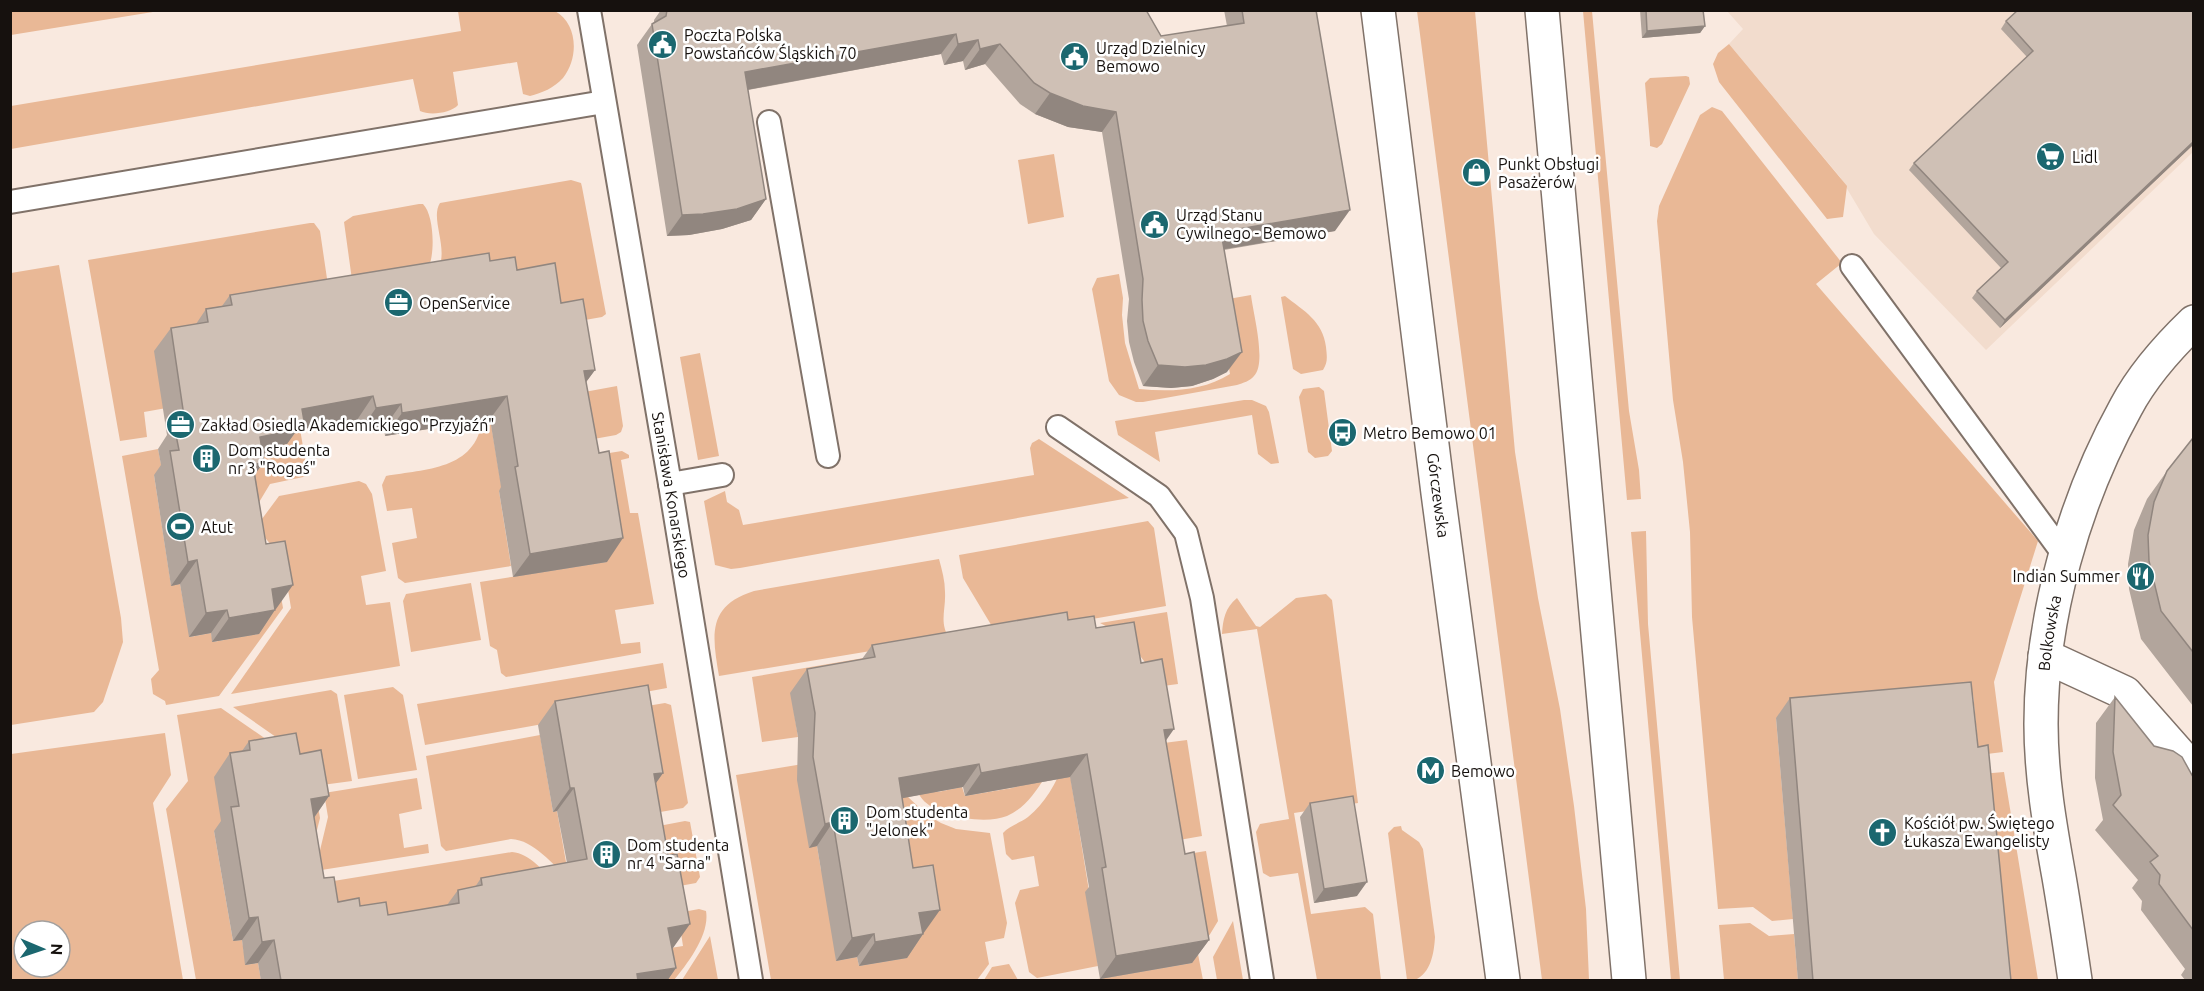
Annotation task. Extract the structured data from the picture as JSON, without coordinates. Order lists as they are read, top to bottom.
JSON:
{
  "streets": {
    "main road": ["Górczewska", "Bolkowska"],
    "lane": ["Stanisława Konarskiego"]
  },
  "places": {
    "public building": ["Poczta Polska Powstańców Śląskich 70", "Urząd Dzielnicy Bemowo", "Urząd Stanu Cywilnego - Bemowo"],
    "supermarket": ["Lidl"],
    "shop": ["Punkt Obsługi Pasażerów"],
    "office": ["OpenService", "Zakład Osiedla Akademickiego \"Przyjaźń\""],
    "bus stop": ["Metro Bemowo 01"],
    "building": ["Dom studenta nr 3 \"Rogaś\"", "Dom studenta \"Jelonek\"", "Dom studenta nr 4 \"Sarna\""],
    "sports": ["Atut"],
    "restaurant": ["Indian Summer"],
    "metro station": ["Bemowo"],
    "church": ["Kościół pw. Świętego Łukasza Ewangelisty"]
  },
  "north": "right"
}
